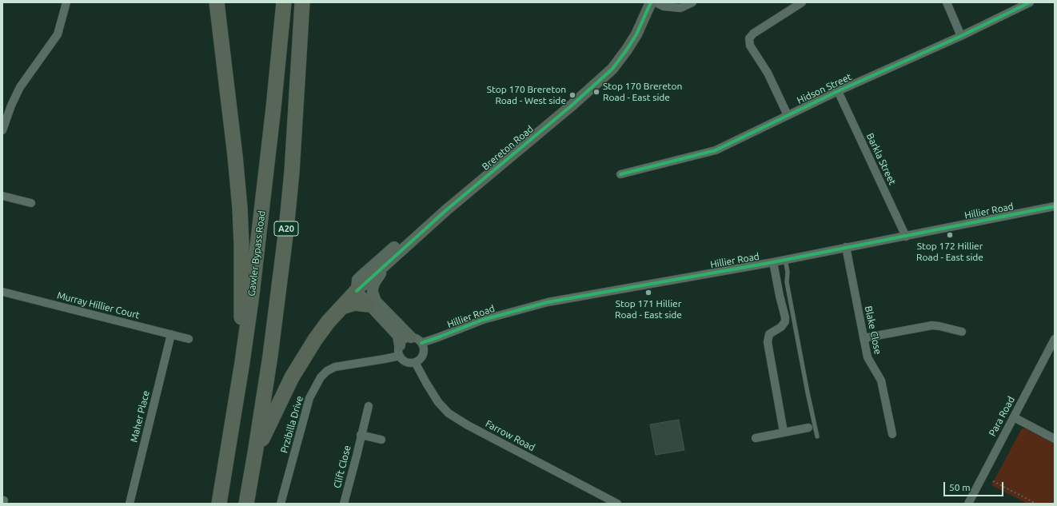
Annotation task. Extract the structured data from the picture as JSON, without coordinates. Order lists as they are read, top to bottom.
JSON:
{
  "streets": {
    "highway": ["A20", "Gawler Bypass Road"],
    "street": [
      "Hidson Street",
      "Brereton Road",
      "Barkla Street",
      "Hillier Road",
      "Murray Hillier Court",
      "Blake Close",
      "Maher Place",
      "Para Road",
      "Przibilla Drive",
      "Farrow Road",
      "Clift Close"
    ]
  },
  "crossings": [
    ["Hidson Street", "Barkla Street"],
    ["Brereton Road", "Hillier Road"],
    ["Brereton Road", "Przibilla Drive"],
    ["Brereton Road", "Farrow Road"],
    ["Barkla Street", "Hillier Road"],
    ["Hillier Road", "Blake Close"],
    ["Hillier Road", "Przibilla Drive"],
    ["Hillier Road", "Farrow Road"],
    ["Murray Hillier Court", "Maher Place"],
    ["Przibilla Drive", "Farrow Road"]
  ],
  "places": [
    "Stop 170 Brereton Road - East side",
    "Stop 170 Brereton Road - West side",
    "Stop 172 Hillier Road - East side",
    "Stop 171 Hillier Road - East side"
  ],
  "scale_bar": "50 m"
}
